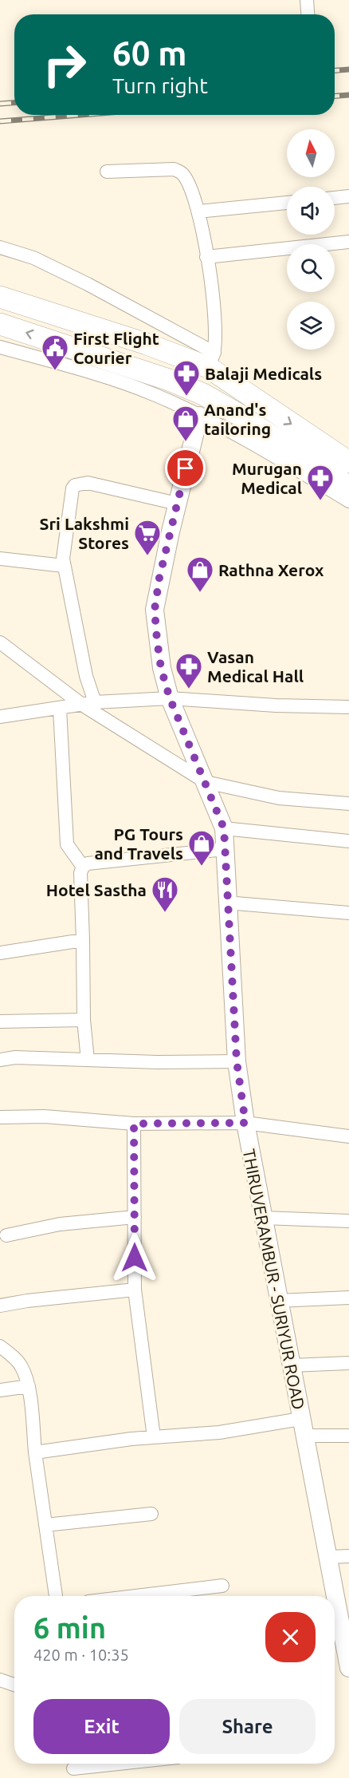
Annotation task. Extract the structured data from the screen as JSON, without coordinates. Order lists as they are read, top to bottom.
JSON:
{
  "streets": {
    "main road": ["THIRUVERAMBUR - SURIYUR ROAD"]
  },
  "places": {
    "public building": ["First Flight Courier"],
    "pharmacy": ["Balaji Medicals", "Murugan Medical", "Vasan Medical Hall"],
    "shop": ["Anand's tailoring", "Rathna Xerox", "PG Tours and Travels"],
    "supermarket": ["Sri Lakshmi Stores"],
    "restaurant": ["Hotel Sastha"]
  },
  "north": "top",
  "page": {
    "turn": ["60 m", "Turn right"],
    "heading": ["6 min", "420 m · 10:35"],
    "buttons": ["Exit", "Share"]
  }
}
